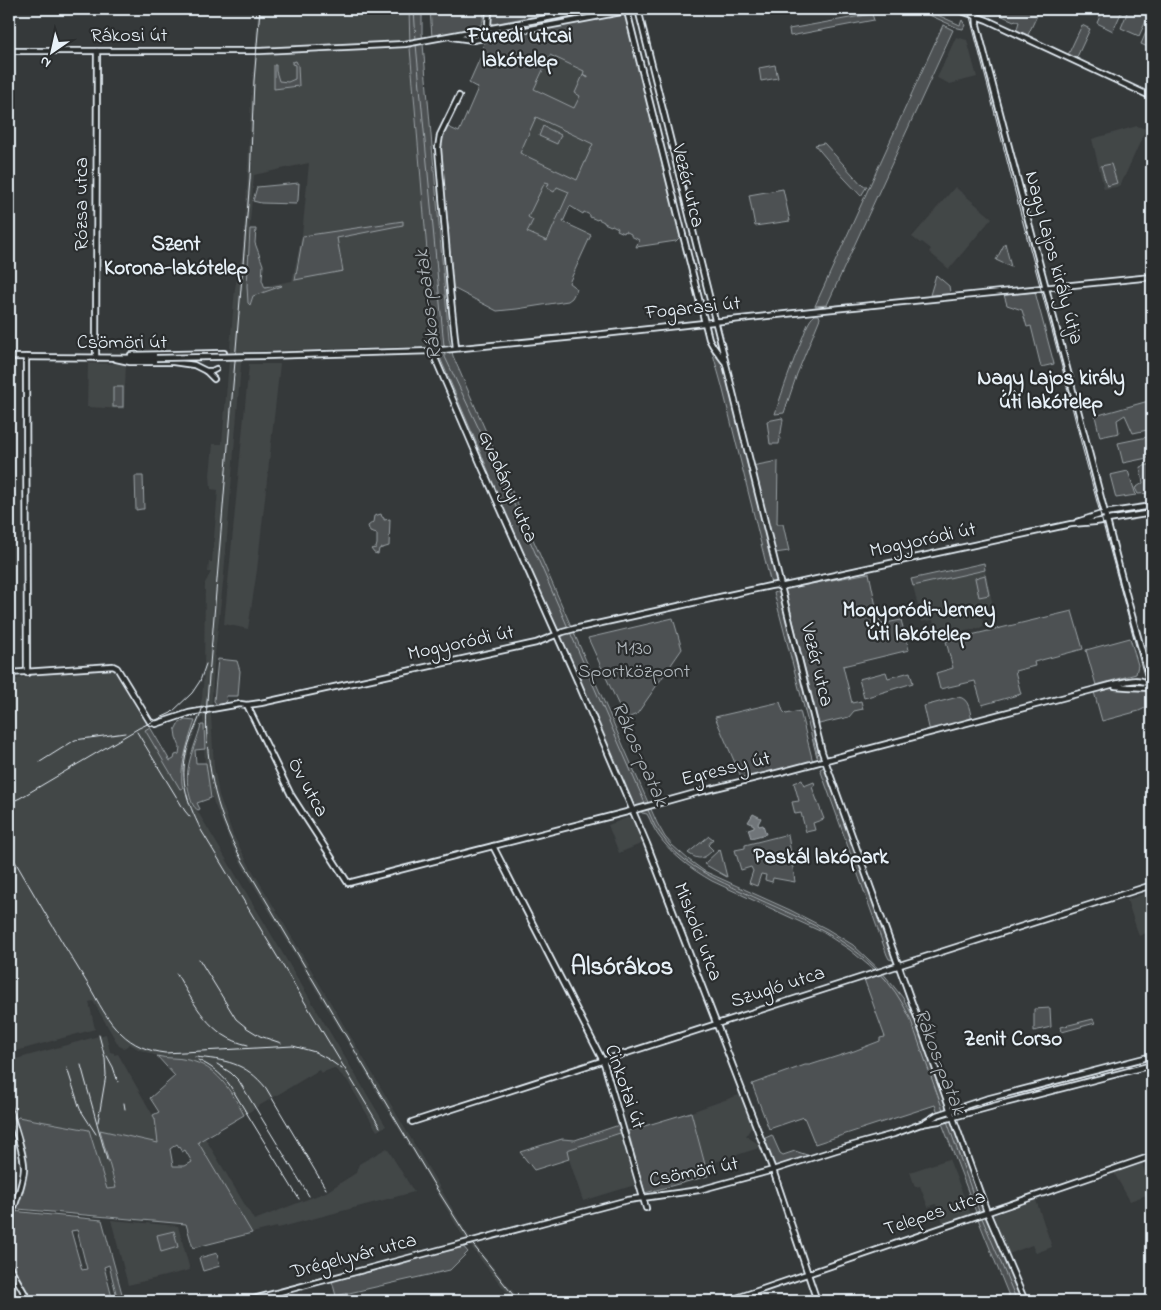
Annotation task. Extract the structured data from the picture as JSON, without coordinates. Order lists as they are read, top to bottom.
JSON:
{
  "streets": {
    "street": [
      "Rákosi út",
      "Vezér utca",
      "Rózsa utca",
      "Nagy Lajos király útja",
      "Fogarasi út",
      "Csömöri út",
      "Gvadányi utca",
      "Mogyoródi út",
      "Egressy út",
      "Öv utca",
      "Miskolci utca",
      "Szugló utca",
      "Cinkotai út",
      "Telepes utca",
      "Drégelyvár utca"
    ]
  },
  "crossings": [
    ["Rákosi út", "Rózsa utca"],
    ["Vezér utca", "Fogarasi út"],
    ["Vezér utca", "Csömöri út"],
    ["Vezér utca", "Mogyoródi út"],
    ["Vezér utca", "Egressy út"],
    ["Vezér utca", "Szugló utca"],
    ["Vezér utca", "Telepes utca"],
    ["Rózsa utca", "Csömöri út"],
    ["Nagy Lajos király útja", "Fogarasi út"],
    ["Nagy Lajos király útja", "Mogyoródi út"],
    ["Nagy Lajos király útja", "Egressy út"],
    ["Fogarasi út", "Csömöri út"],
    ["Fogarasi út", "Gvadányi utca"],
    ["Csömöri út", "Miskolci utca"],
    ["Csömöri út", "Cinkotai út"],
    ["Csömöri út", "Drégelyvár utca"],
    ["Gvadányi utca", "Mogyoródi út"],
    ["Gvadányi utca", "Miskolci utca"],
    ["Mogyoródi út", "Öv utca"],
    ["Mogyoródi út", "Miskolci utca"],
    ["Egressy út", "Öv utca"],
    ["Egressy út", "Miskolci utca"],
    ["Egressy út", "Cinkotai út"],
    ["Miskolci utca", "Szugló utca"],
    ["Miskolci utca", "Telepes utca"],
    ["Szugló utca", "Cinkotai út"]
  ],
  "districts": [
    "Füredi utcai lakótelep",
    "Szent Korona-lakótelep",
    "Nagy Lajos király úti lakótelep",
    "Mogyoródi–Jerney úti lakótelep",
    "Paskál lakópark",
    "Alsórákos",
    "Zenit Corso"
  ],
  "water": ["Rákos-patak"],
  "parks": ["M130 Sportközpont"],
  "north": "bottom left"
}
